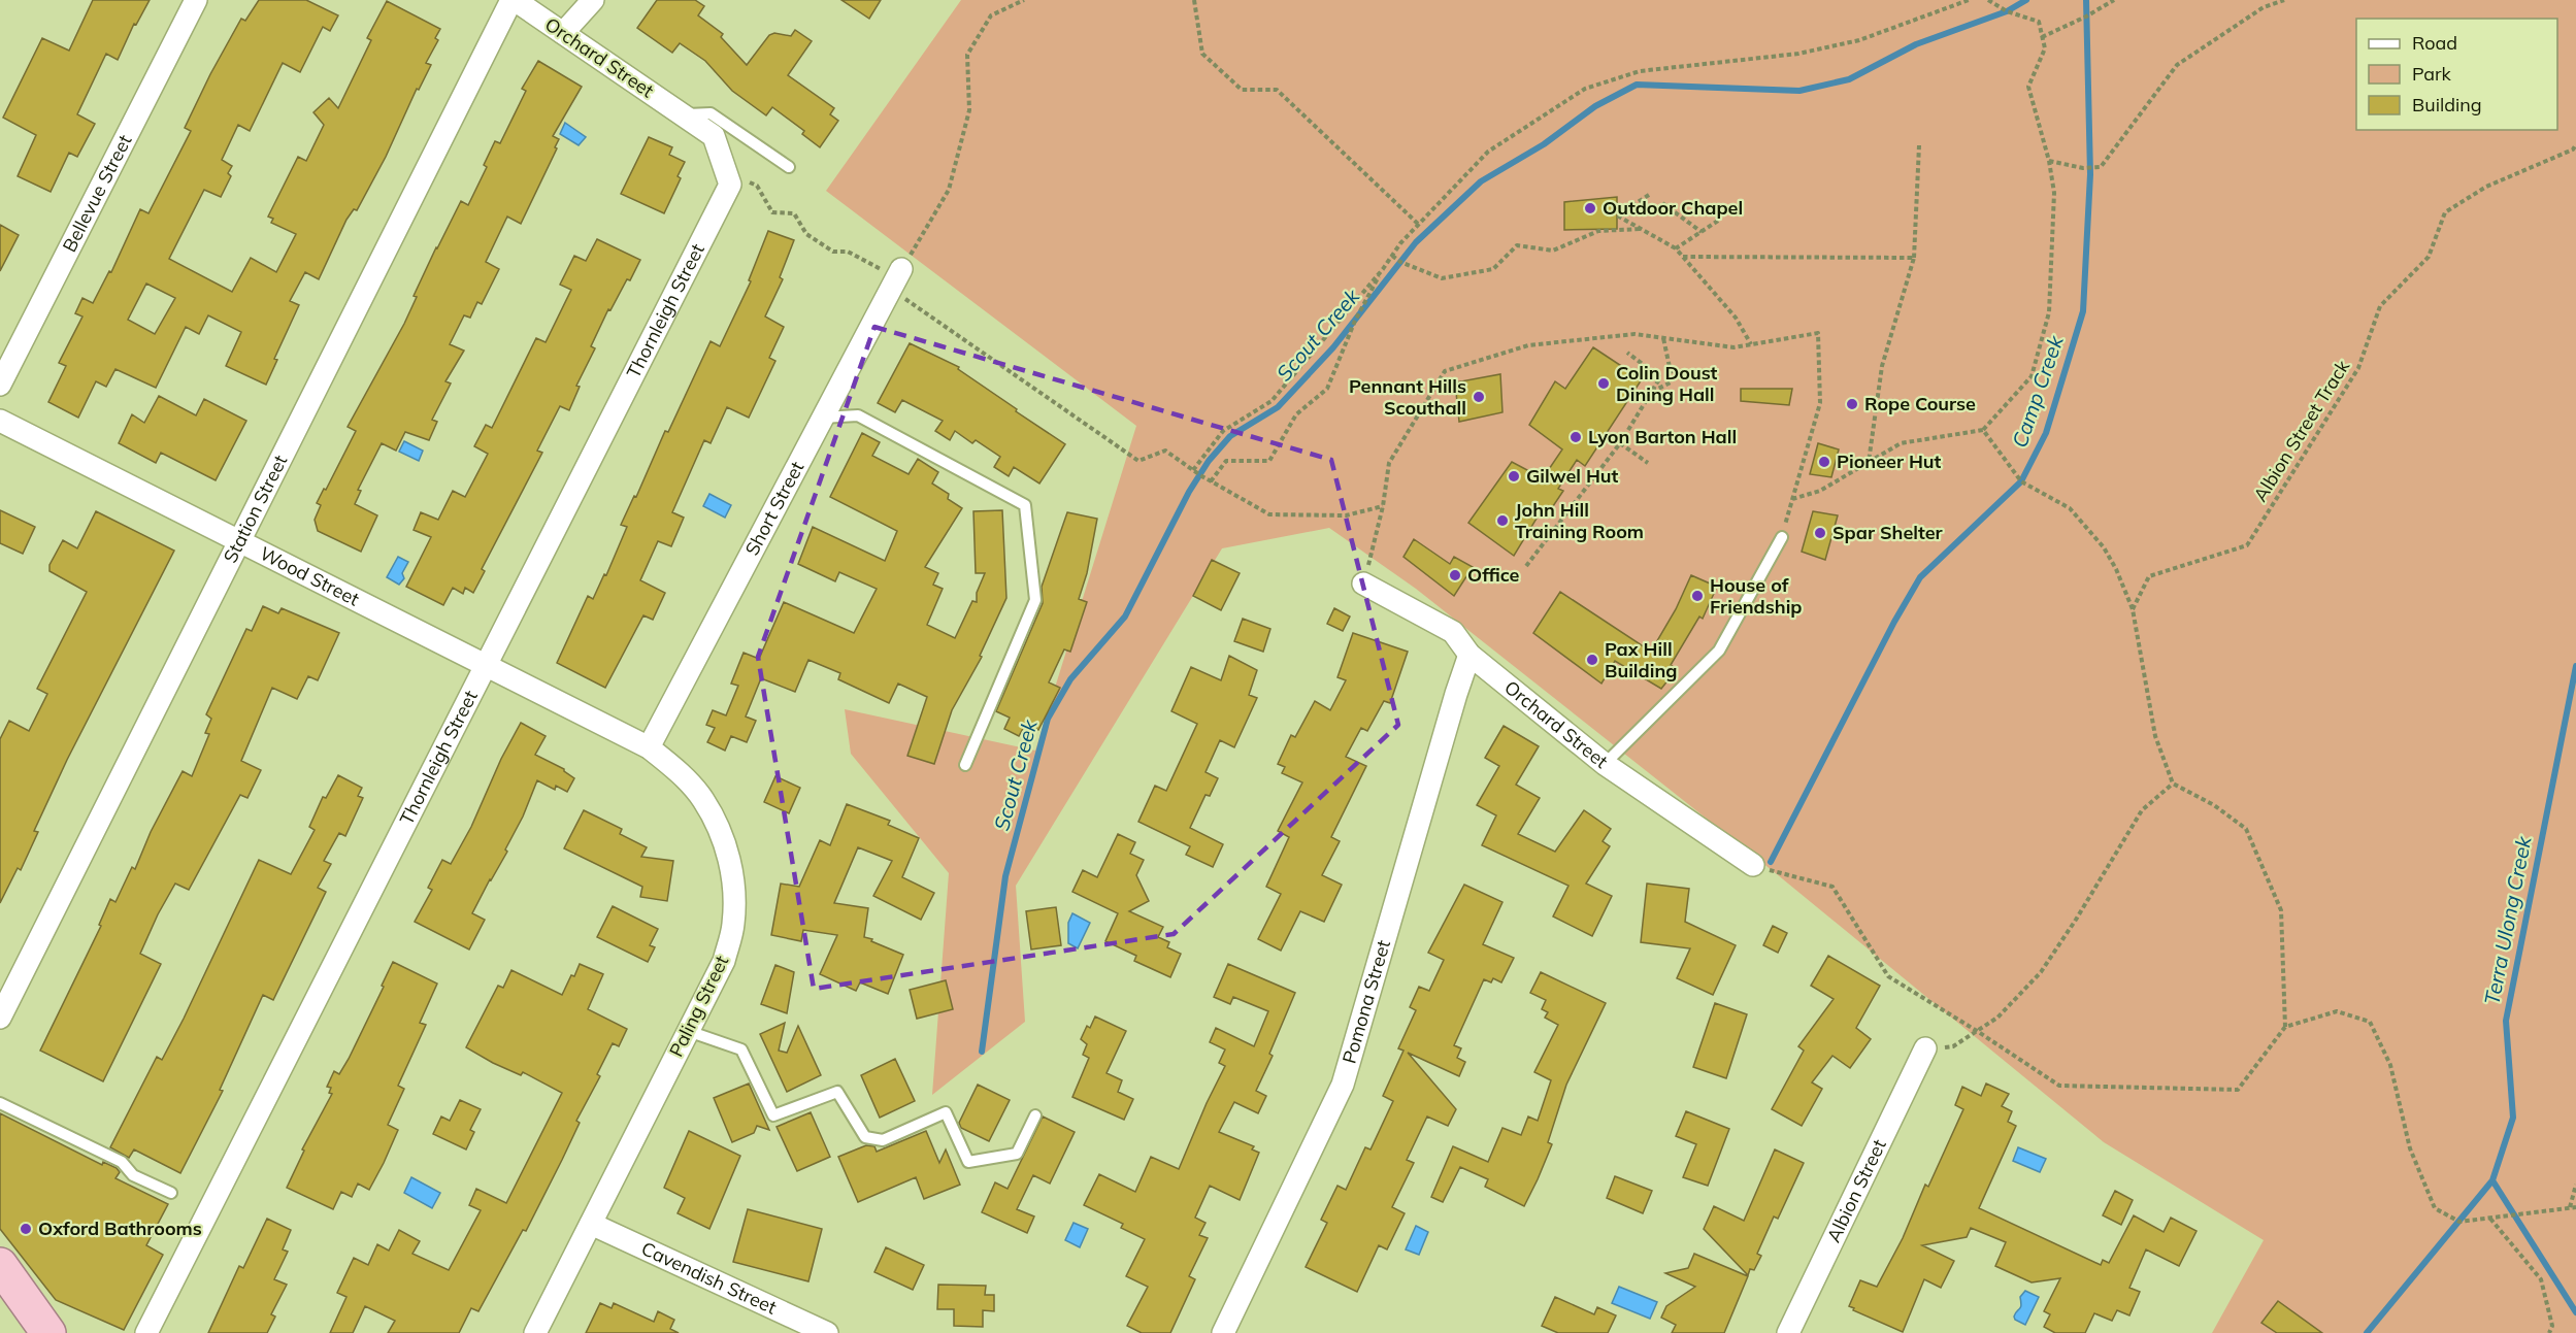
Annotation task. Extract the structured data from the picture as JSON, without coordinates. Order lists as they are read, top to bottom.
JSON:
{
  "streets": {
    "street": [
      "Orchard Street",
      "Bellevue Street",
      "Thornleigh Street",
      "Station Street",
      "Short Street",
      "Wood Street",
      "Pomona Street",
      "Paling Street",
      "Albion Street",
      "Cavendish Street"
    ],
    "path": ["Albion Street Track"]
  },
  "crossings": [
    ["Orchard Street", "Thornleigh Street"],
    ["Orchard Street", "Station Street"],
    ["Orchard Street", "Pomona Street"],
    ["Thornleigh Street", "Wood Street"],
    ["Thornleigh Street", "Paling Street"],
    ["Station Street", "Wood Street"],
    ["Short Street", "Paling Street"],
    ["Wood Street", "Paling Street"],
    ["Paling Street", "Cavendish Street"]
  ],
  "water": ["Scout Creek", "Camp Creek", "Terra Ulong Creek"],
  "places": [
    "Outdoor Chapel",
    "Colin Doust Dining Hall",
    "Pennant Hills Scouthall",
    "Rope Course",
    "Lyon Barton Hall",
    "Pioneer Hut",
    "Gilwel Hut",
    "John Hill Training Room",
    "Spar Shelter",
    "Office",
    "House of Friendship",
    "Pax Hill Building",
    "Oxford Bathrooms"
  ],
  "legend": ["Road", "Park", "Building"]
}
